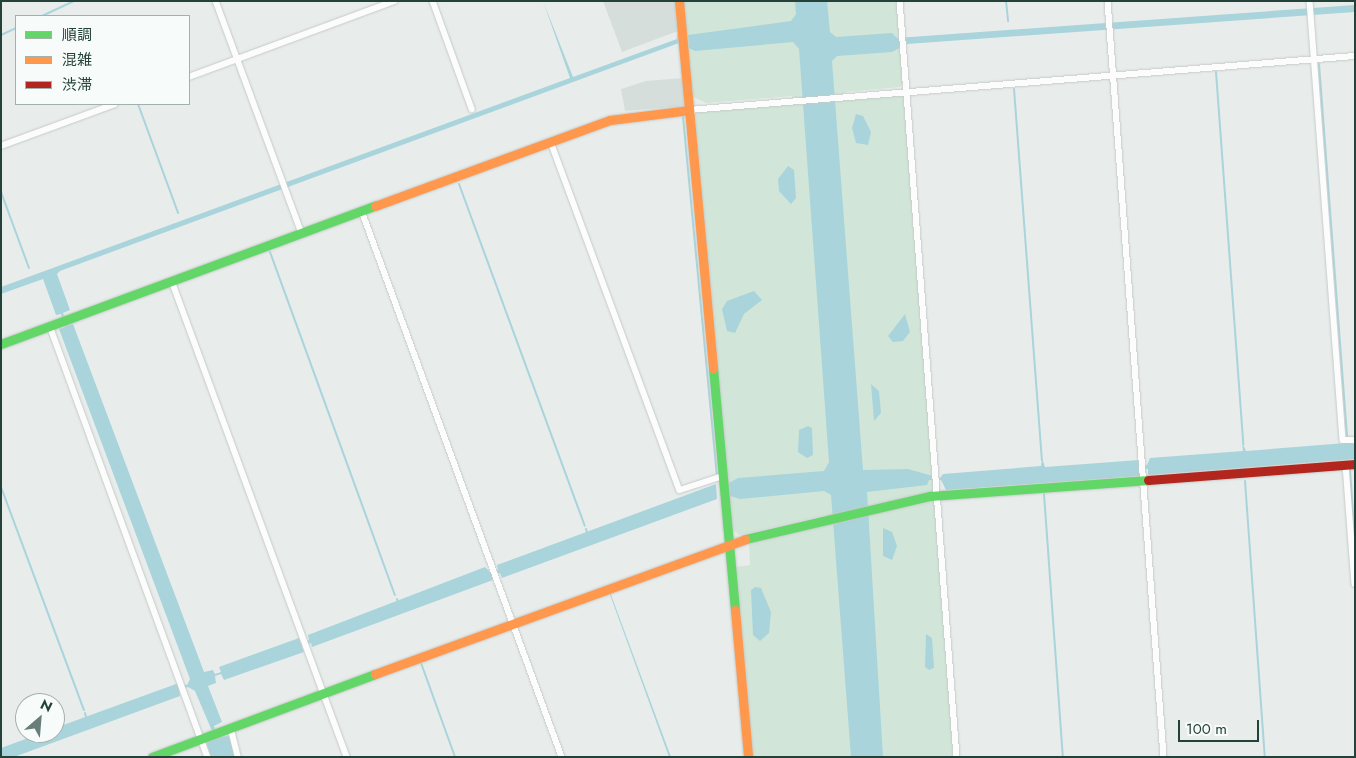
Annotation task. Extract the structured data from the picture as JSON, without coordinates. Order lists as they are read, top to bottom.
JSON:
{
  "legend": ["順調", "混雑", "渋滞"],
  "scale_bar": "100 m",
  "north": "top right"
}
